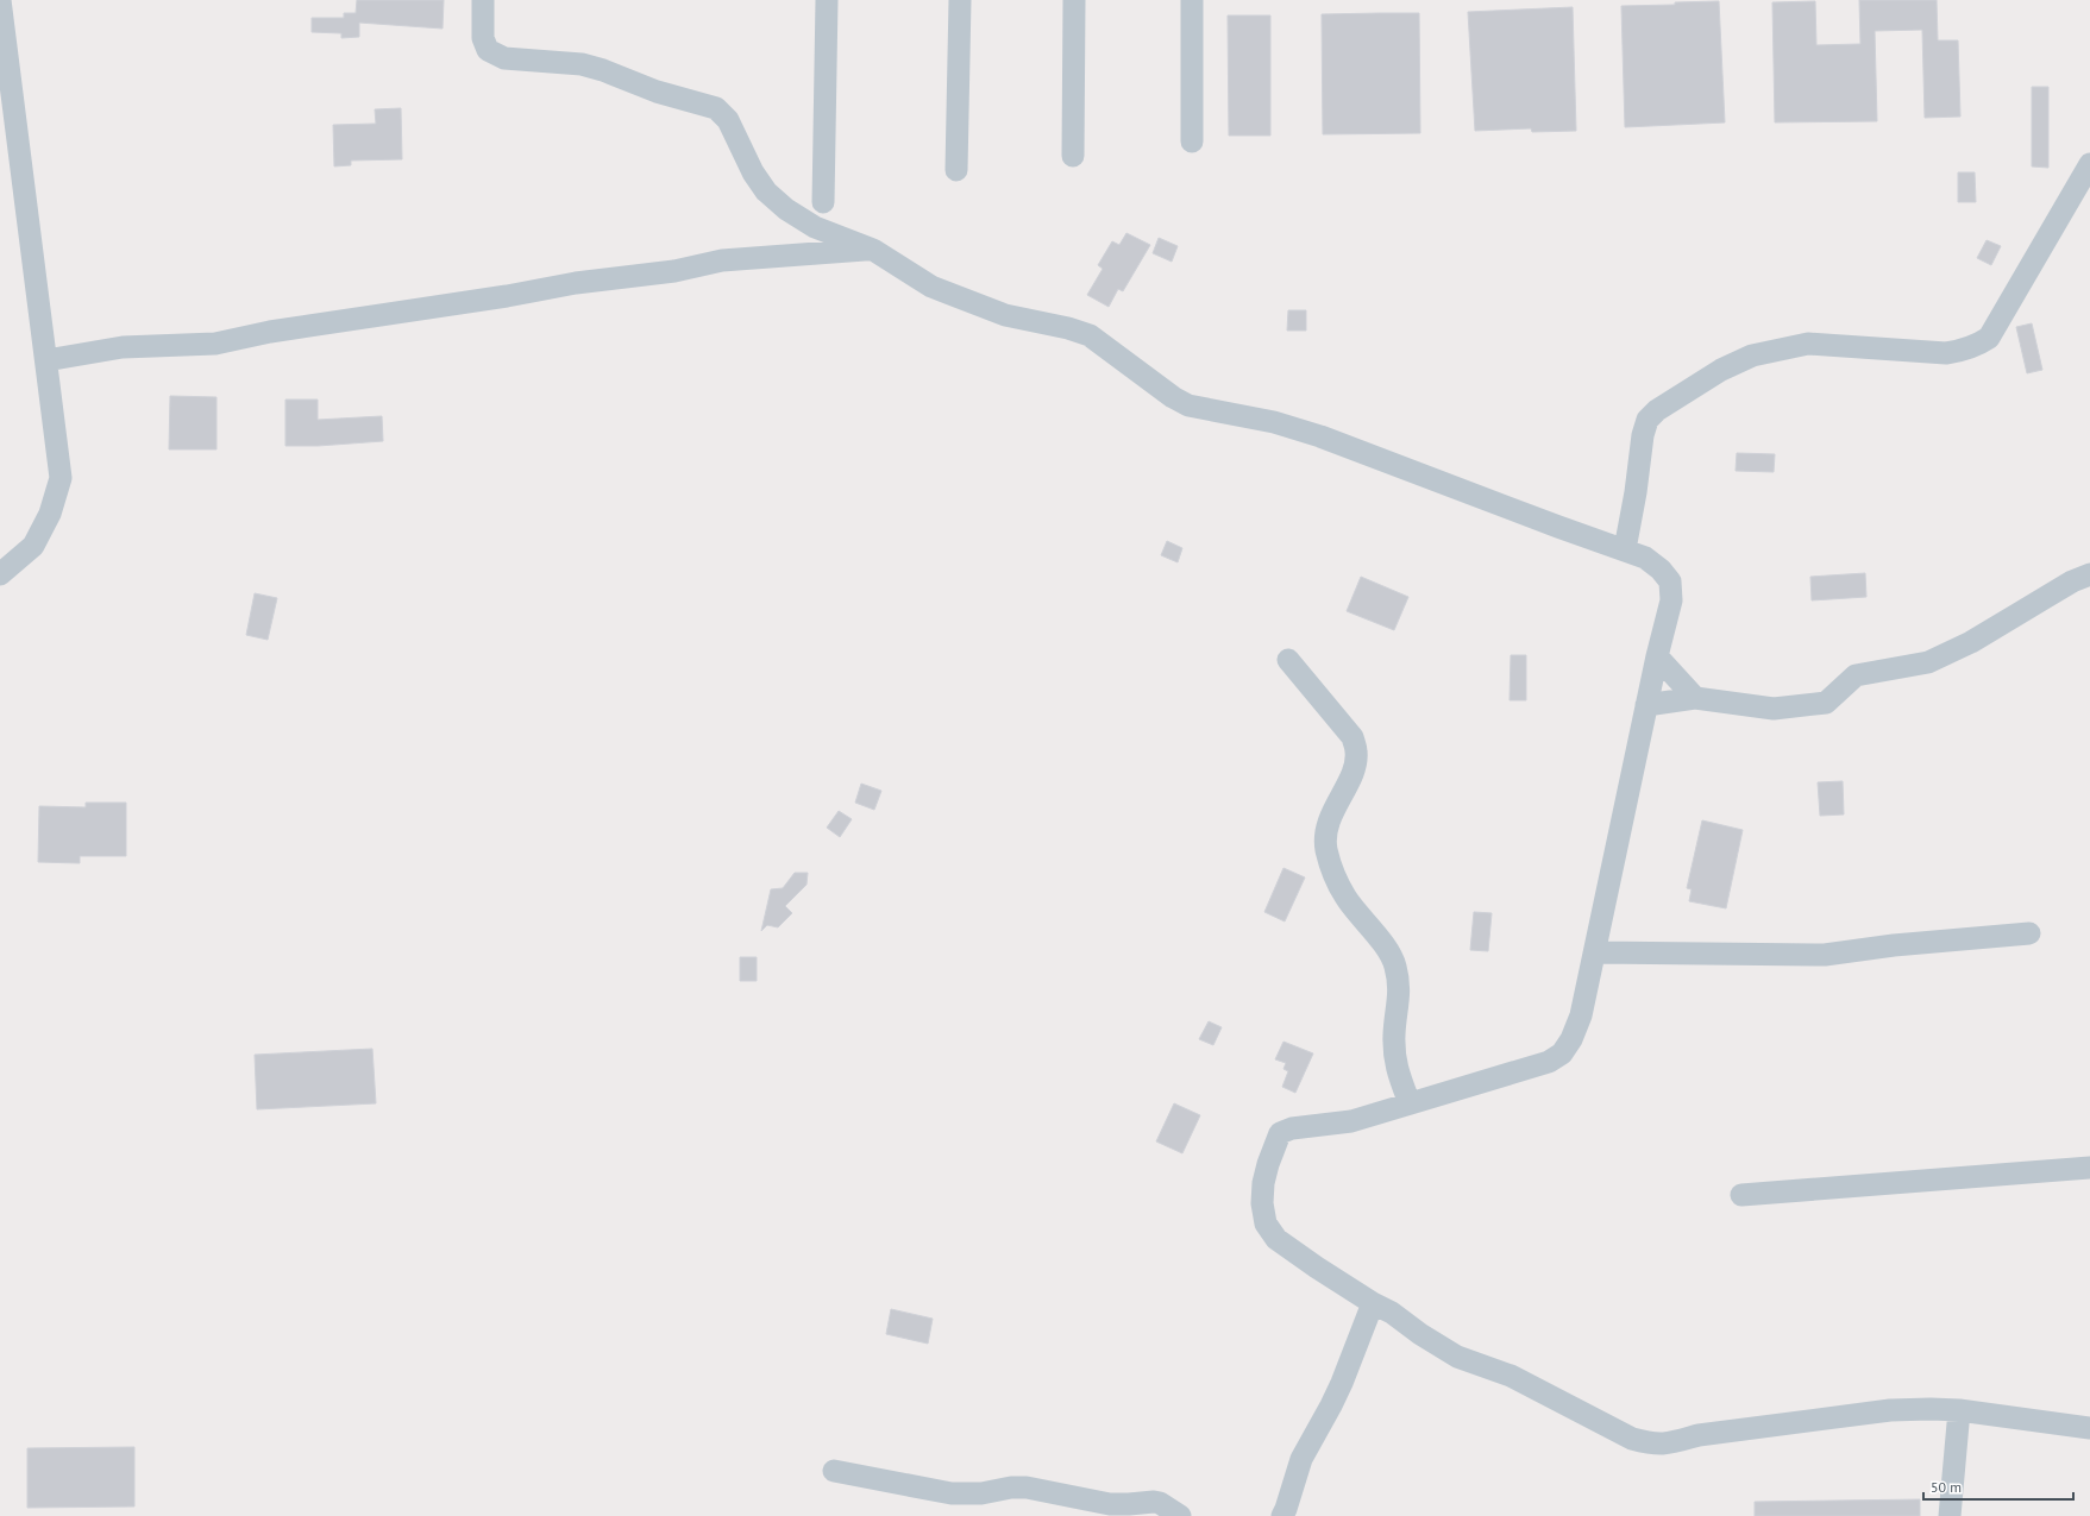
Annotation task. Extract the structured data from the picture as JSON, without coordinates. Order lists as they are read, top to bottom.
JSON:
{
  "scale_bar": "50 m"
}
